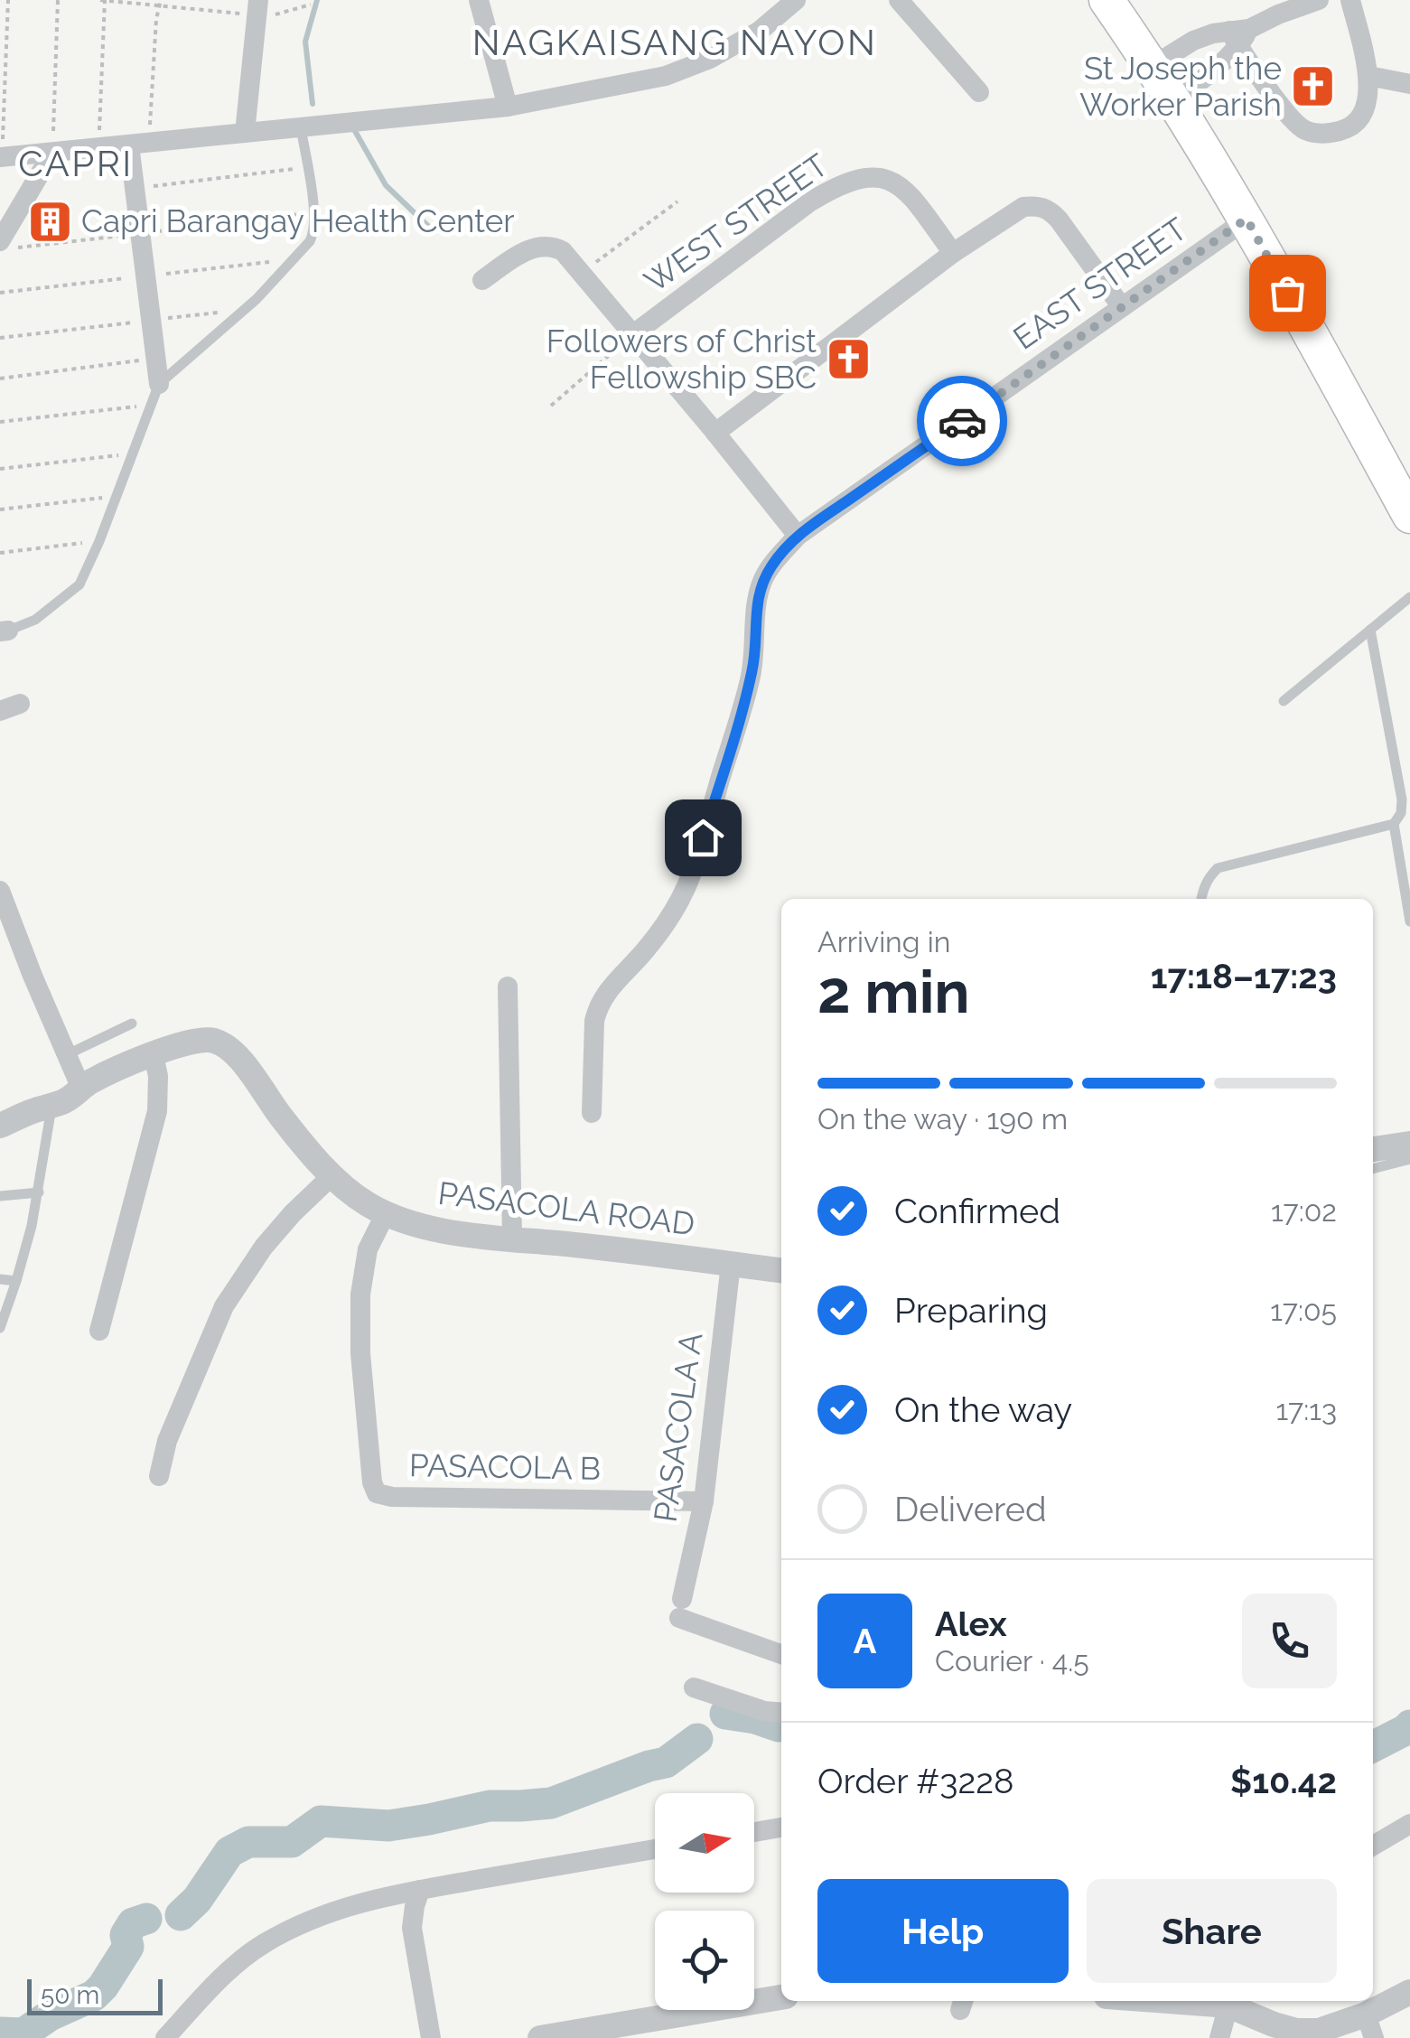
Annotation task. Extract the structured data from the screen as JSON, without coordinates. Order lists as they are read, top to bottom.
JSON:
{
  "streets": {
    "street": [
      "WEST STREET",
      "EAST STREET",
      "PASACOLA ROAD",
      "PASACOLA A",
      "PASACOLA B"
    ]
  },
  "crossings": [
    ["PASACOLA ROAD", "PASACOLA A"],
    ["PASACOLA ROAD", "PASACOLA B"],
    ["PASACOLA A", "PASACOLA B"]
  ],
  "districts": ["NAGKAISANG NAYON", "CAPRI"],
  "places": {
    "church": ["St Joseph the Worker Parish", "Followers of Christ Fellowship SBC"],
    "building": ["Capri Barangay Health Center"]
  },
  "scale_bar": "50 m",
  "north": "right",
  "page": {
    "heading": ["2 min", "Arriving in", "17:18–17:23"],
    "panel": [
      "Alex",
      "Courier · 4.5",
      "Order #3228",
      "$10.42"
    ],
    "bar": "On the way · 190 m",
    "list": [
      ["Confirmed", "17:02"],
      ["Preparing", "17:05"],
      ["On the way", "17:13"],
      "Delivered"
    ],
    "round": "A",
    "buttons": ["Help", "Share"],
    "scale": "50 m"
  }
}
